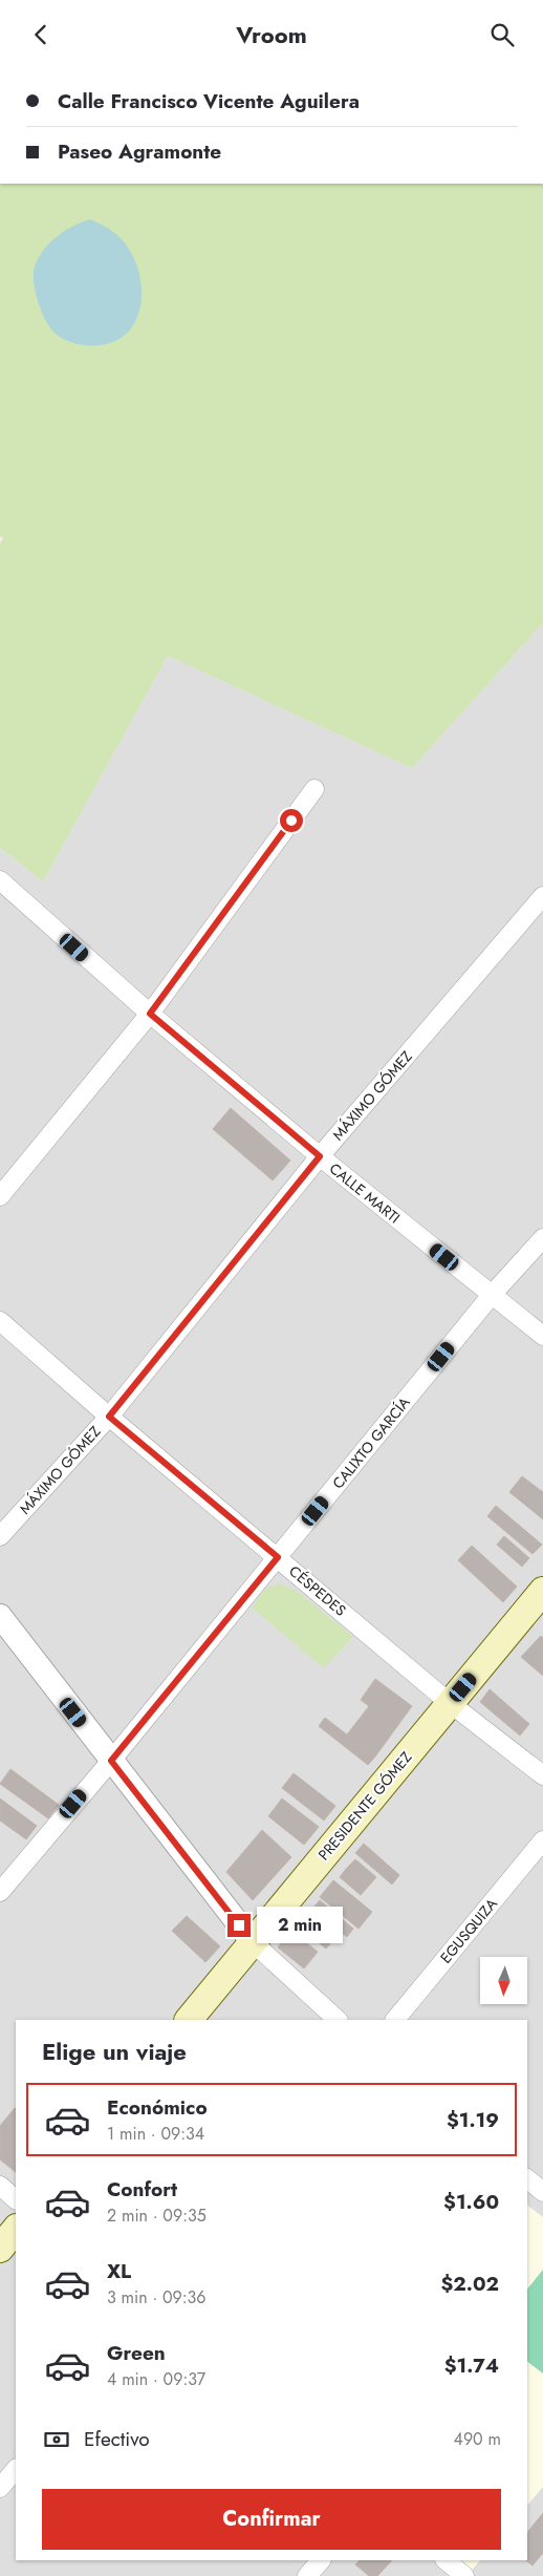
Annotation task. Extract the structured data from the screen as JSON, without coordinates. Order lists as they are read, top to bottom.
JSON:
{
  "streets": {
    "main road": ["PRESIDENTE GÓMEZ"],
    "street": [
      "MÁXIMO GÓMEZ",
      "CALLE MARTI",
      "CALIXTO GARCÍA",
      "CÉSPEDES",
      "EGUSQUIZA"
    ]
  },
  "crossings": [
    ["MÁXIMO GÓMEZ", "CALLE MARTI"],
    ["MÁXIMO GÓMEZ", "CÉSPEDES"],
    ["CALLE MARTI", "CALIXTO GARCÍA"],
    ["CALIXTO GARCÍA", "CÉSPEDES"],
    ["CÉSPEDES", "PRESIDENTE GÓMEZ"]
  ],
  "north": "bottom",
  "page": {
    "header": "Vroom",
    "banner": ["Calle Francisco Vicente Aguilera", "Paseo Agramonte"],
    "bubble": "2 min",
    "heading": "Elige un viaje",
    "list": [
      {
        "name": "Económico",
        "note": "1 min · 09:34",
        "value": "$1.19"
      },
      {
        "name": "Confort",
        "note": "2 min · 09:35",
        "value": "$1.60"
      },
      {
        "name": "XL",
        "note": "3 min · 09:36",
        "value": "$2.02"
      },
      {
        "name": "Green",
        "note": "4 min · 09:37",
        "value": "$1.74"
      }
    ],
    "pay": ["Efectivo", "490 m"],
    "buttons": "Confirmar"
  }
}
